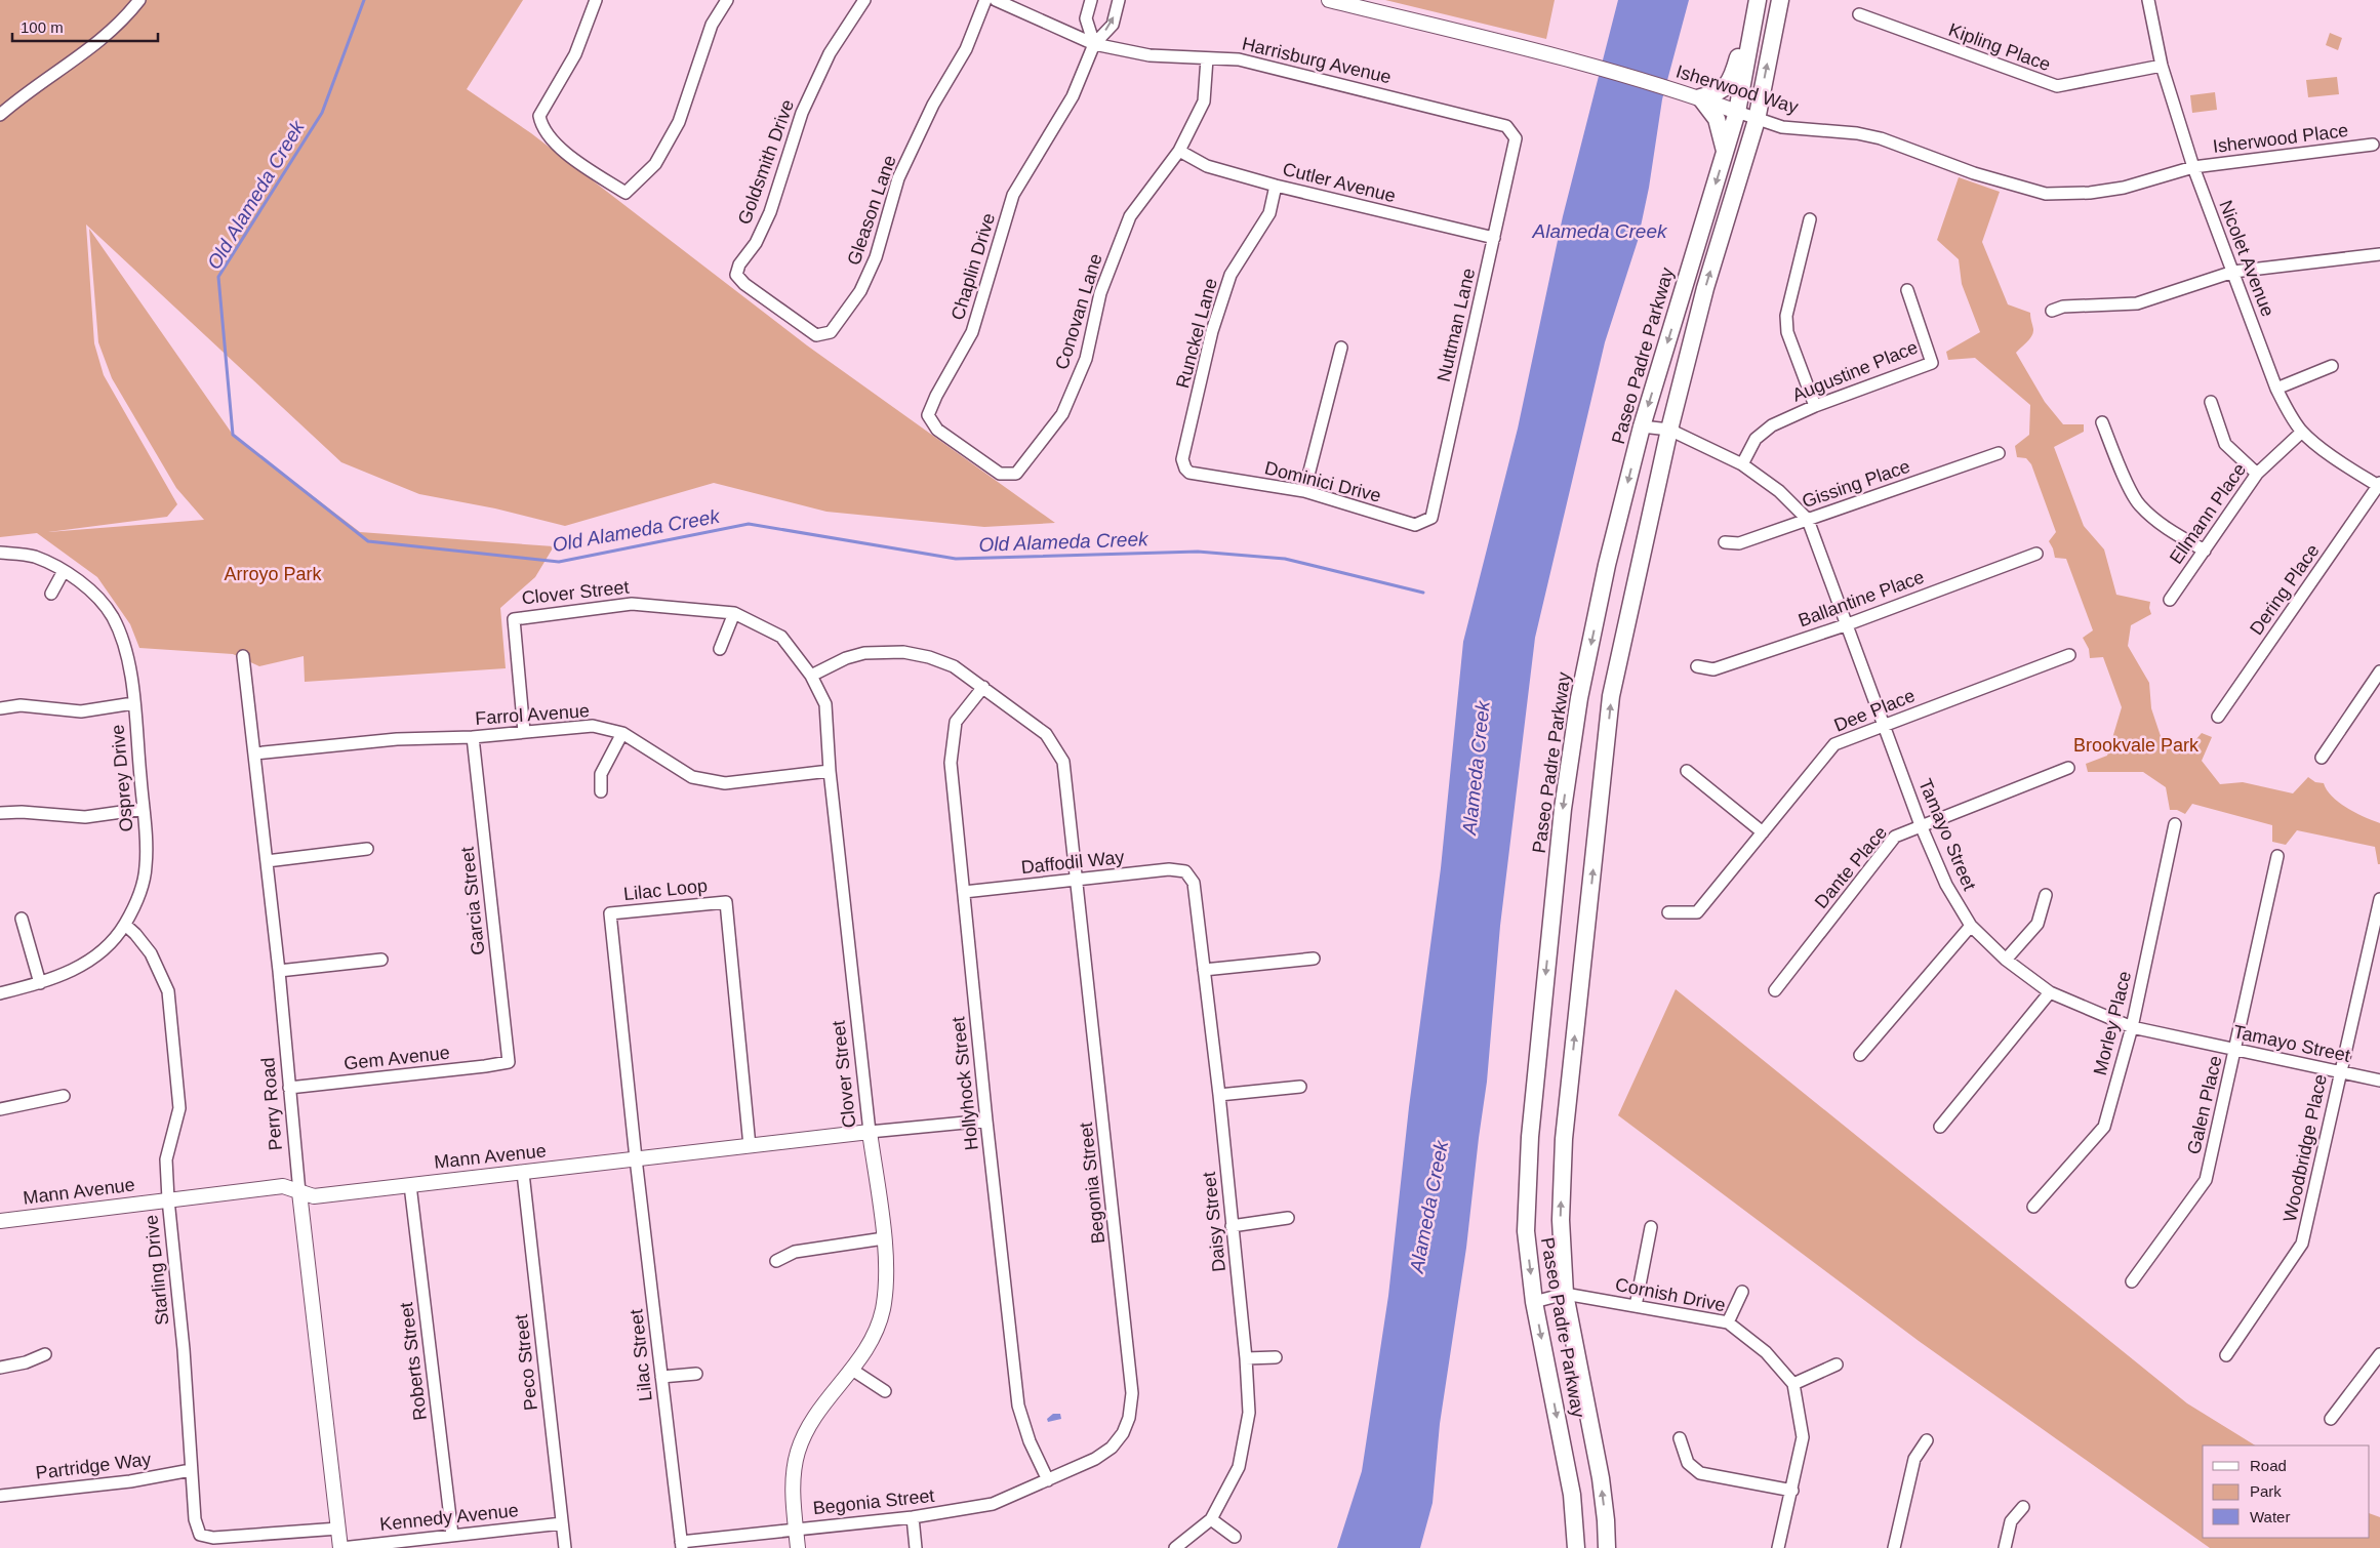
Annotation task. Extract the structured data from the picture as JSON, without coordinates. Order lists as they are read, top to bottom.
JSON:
{
  "streets": {
    "main road": ["Paseo Padre Parkway"],
    "street": [
      "Kipling Place",
      "Harrisburg Avenue",
      "Isherwood Way",
      "Isherwood Place",
      "Goldsmith Drive",
      "Cutler Avenue",
      "Gleason Lane",
      "Nicolet Avenue",
      "Chaplin Drive",
      "Conovan Lane",
      "Nuttman Lane",
      "Runckel Lane",
      "Augustine Place",
      "Dominici Drive",
      "Gissing Place",
      "Ellmann Place",
      "Dering Place",
      "Clover Street",
      "Ballantine Place",
      "Dee Place",
      "Farrol Avenue",
      "Osprey Drive",
      "Tamayo Street",
      "Daffodil Way",
      "Dante Place",
      "Lilac Loop",
      "Garcia Street",
      "Morley Place",
      "Gem Avenue",
      "Hollyhock Street",
      "Perry Road",
      "Galen Place",
      "Woodbridge Place",
      "Mann Avenue",
      "Begonia Street",
      "Daisy Street",
      "Starling Drive",
      "Cornish Drive",
      "Lilac Street",
      "Roberts Street",
      "Peco Street",
      "Partridge Way",
      "Kennedy Avenue"
    ]
  },
  "crossings": [
    ["Kipling Place", "Nicolet Avenue"],
    ["Harrisburg Avenue", "Chaplin Drive"],
    ["Harrisburg Avenue", "Conovan Lane"],
    ["Harrisburg Avenue", "Nuttman Lane"],
    ["Isherwood Way", "Isherwood Place"],
    ["Isherwood Way", "Nicolet Avenue"],
    ["Isherwood Way", "Paseo Padre Parkway"],
    ["Isherwood Place", "Nicolet Avenue"],
    ["Goldsmith Drive", "Gleason Lane"],
    ["Cutler Avenue", "Conovan Lane"],
    ["Cutler Avenue", "Nuttman Lane"],
    ["Cutler Avenue", "Runckel Lane"],
    ["Nicolet Avenue", "Ellmann Place"],
    ["Nicolet Avenue", "Dering Place"],
    ["Chaplin Drive", "Conovan Lane"],
    ["Nuttman Lane", "Dominici Drive"],
    ["Runckel Lane", "Dominici Drive"],
    ["Paseo Padre Parkway", "Tamayo Street"],
    ["Paseo Padre Parkway", "Cornish Drive"],
    ["Augustine Place", "Tamayo Street"],
    ["Gissing Place", "Tamayo Street"],
    ["Clover Street", "Farrol Avenue"],
    ["Clover Street", "Mann Avenue"],
    ["Clover Street", "Begonia Street"],
    ["Ballantine Place", "Tamayo Street"],
    ["Dee Place", "Tamayo Street"],
    ["Farrol Avenue", "Garcia Street"],
    ["Farrol Avenue", "Perry Road"],
    ["Osprey Drive", "Starling Drive"],
    ["Tamayo Street", "Dante Place"],
    ["Tamayo Street", "Morley Place"],
    ["Tamayo Street", "Galen Place"],
    ["Tamayo Street", "Woodbridge Place"],
    ["Daffodil Way", "Hollyhock Street"],
    ["Daffodil Way", "Begonia Street"],
    ["Daffodil Way", "Daisy Street"],
    ["Lilac Loop", "Mann Avenue"],
    ["Lilac Loop", "Lilac Street"],
    ["Garcia Street", "Gem Avenue"],
    ["Gem Avenue", "Perry Road"],
    ["Hollyhock Street", "Mann Avenue"],
    ["Hollyhock Street", "Begonia Street"],
    ["Perry Road", "Mann Avenue"],
    ["Perry Road", "Starling Drive"],
    ["Perry Road", "Kennedy Avenue"],
    ["Mann Avenue", "Starling Drive"],
    ["Mann Avenue", "Lilac Street"],
    ["Mann Avenue", "Roberts Street"],
    ["Mann Avenue", "Peco Street"],
    ["Begonia Street", "Lilac Street"],
    ["Starling Drive", "Partridge Way"],
    ["Roberts Street", "Kennedy Avenue"],
    ["Peco Street", "Kennedy Avenue"]
  ],
  "water": ["Old Alameda Creek", "Alameda Creek"],
  "parks": ["Arroyo Park", "Brookvale Park"],
  "legend": ["Road", "Park", "Water"],
  "scale_bar": "100 m"
}
